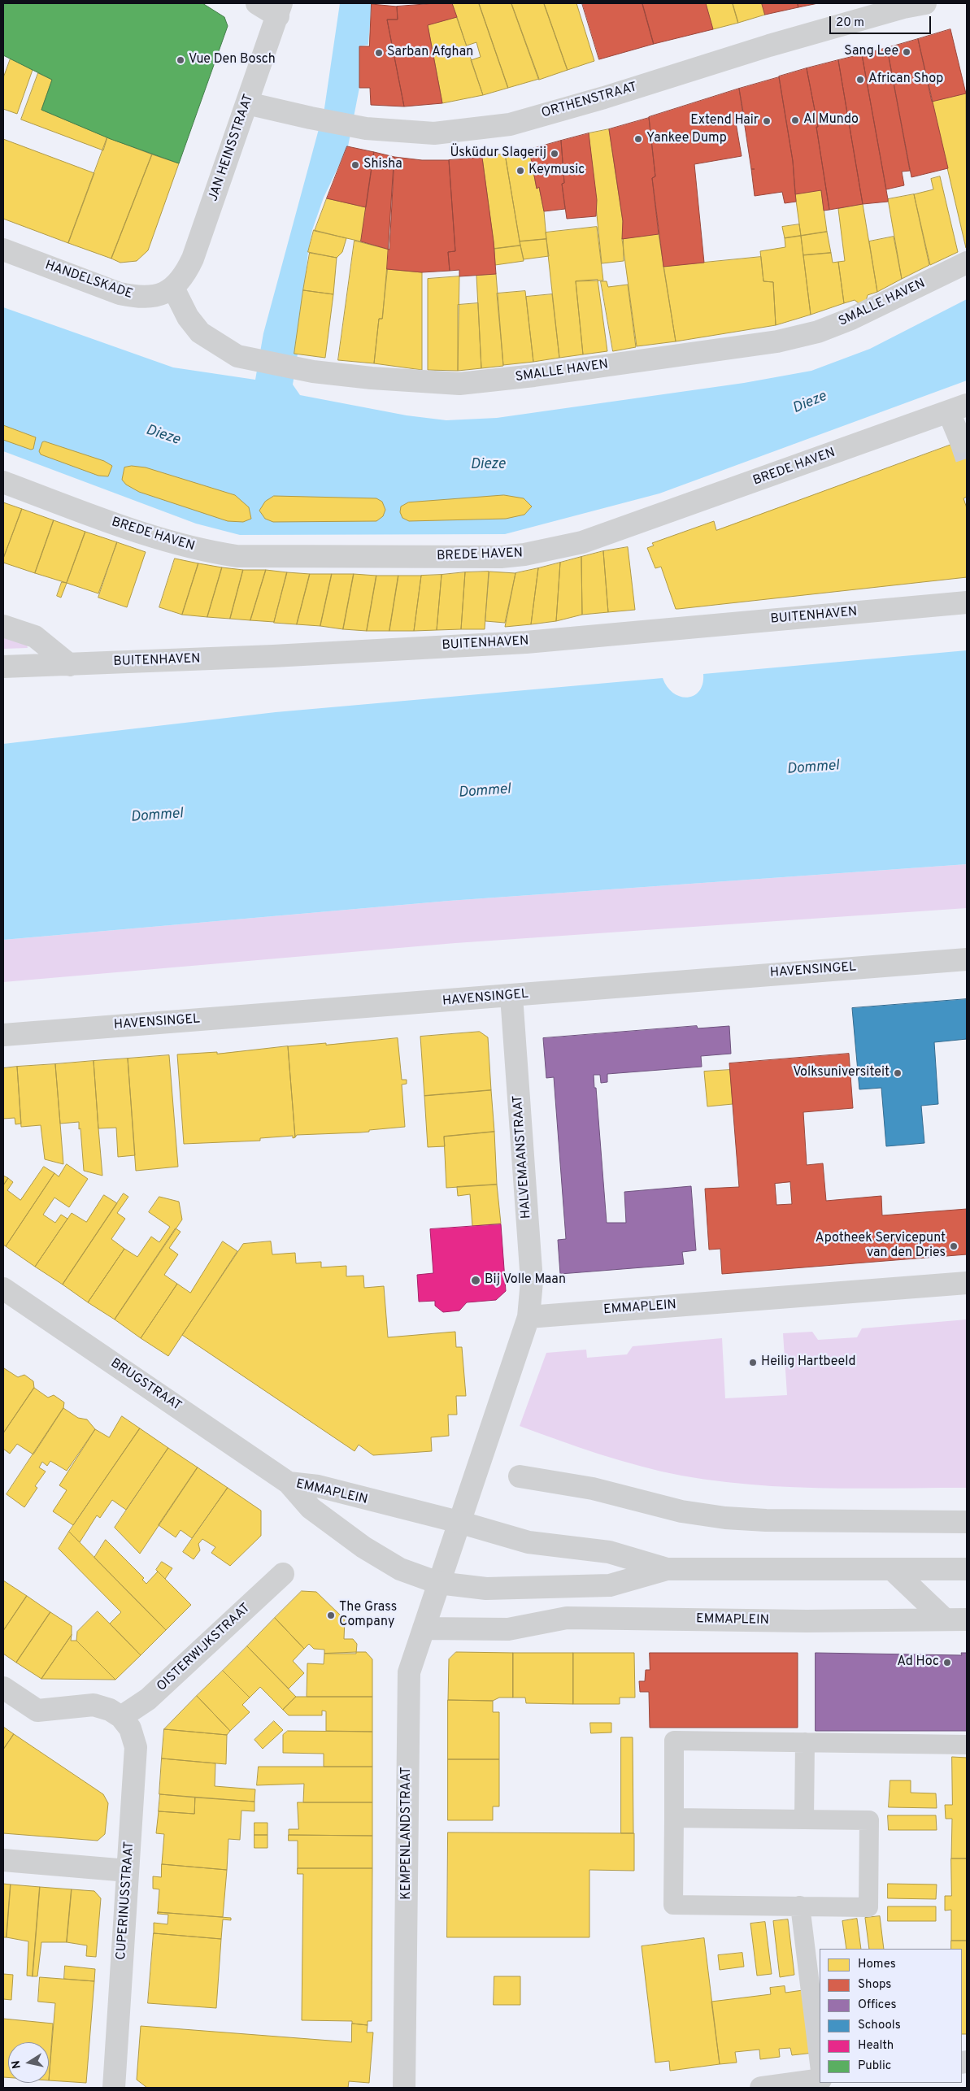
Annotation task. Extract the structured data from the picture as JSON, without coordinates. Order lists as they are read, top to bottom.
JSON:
{
  "streets": {
    "street": [
      "ORTHENSTRAAT",
      "JAN HEINSSTRAAT",
      "HANDELSKADE",
      "SMALLE HAVEN",
      "BREDE HAVEN",
      "BUITENHAVEN",
      "HAVENSINGEL",
      "HALVEMAANSTRAAT",
      "EMMAPLEIN",
      "BRUGSTRAAT",
      "OISTERWIJKSTRAAT",
      "KEMPENLANDSTRAAT",
      "CUPERINUSSTRAAT"
    ]
  },
  "crossings": [
    ["ORTHENSTRAAT", "JAN HEINSSTRAAT"],
    ["JAN HEINSSTRAAT", "HANDELSKADE"],
    ["JAN HEINSSTRAAT", "SMALLE HAVEN"],
    ["HANDELSKADE", "SMALLE HAVEN"],
    ["HAVENSINGEL", "HALVEMAANSTRAAT"],
    ["HALVEMAANSTRAAT", "EMMAPLEIN"],
    ["EMMAPLEIN", "BRUGSTRAAT"],
    ["EMMAPLEIN", "KEMPENLANDSTRAAT"],
    ["OISTERWIJKSTRAAT", "CUPERINUSSTRAAT"]
  ],
  "water": ["Dieze", "Dommel"],
  "places": [
    "Sang Lee",
    "Sarban Afghan",
    "Vue Den Bosch",
    "African Shop",
    "Al Mundo",
    "Extend Hair",
    "Yankee Dump",
    "Üsküdur Slagerij",
    "Shisha",
    "Keymusic",
    "Volksuniversiteit",
    "Apotheek Servicepunt van den Dries",
    "Bij Volle Maan",
    "Heilig Hartbeeld",
    "The Grass Company",
    "Ad Hoc"
  ],
  "legend": [
    "Homes",
    "Shops",
    "Offices",
    "Schools",
    "Health",
    "Public"
  ],
  "scale_bar": "20 m",
  "north": "left"
}
